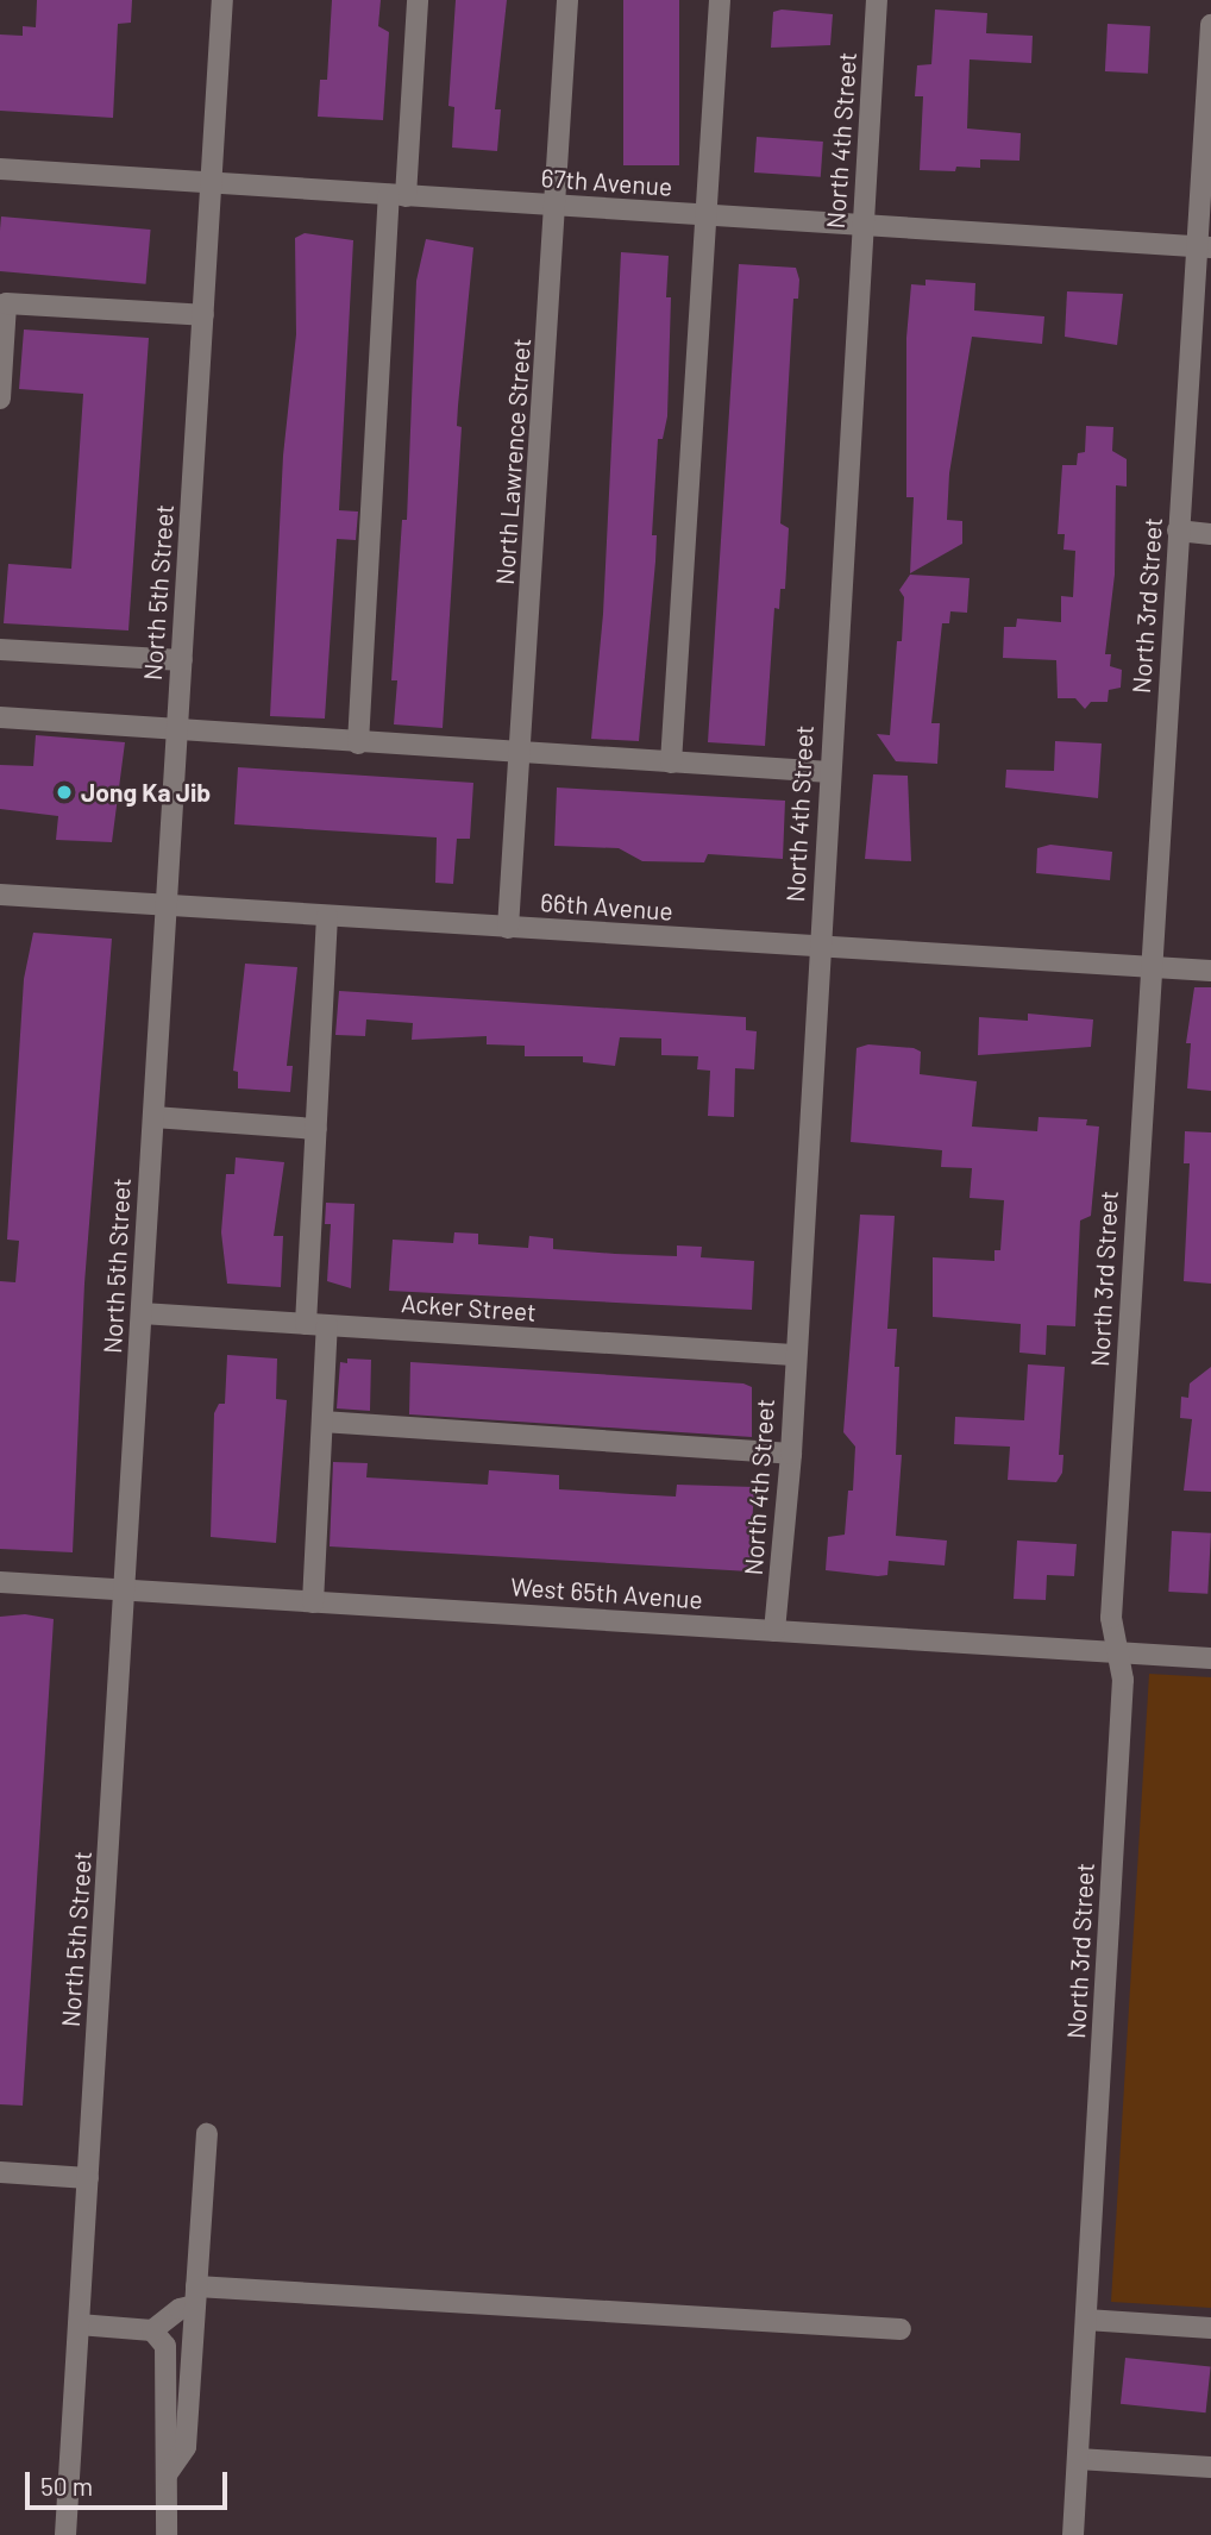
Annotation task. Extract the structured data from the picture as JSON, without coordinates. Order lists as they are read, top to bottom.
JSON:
{
  "streets": {
    "street": [
      "North 4th Street",
      "67th Avenue",
      "North Lawrence Street",
      "North 5th Street",
      "North 3rd Street",
      "66th Avenue",
      "Acker Street",
      "West 65th Avenue"
    ]
  },
  "crossings": [
    ["North 4th Street", "67th Avenue"],
    ["North 4th Street", "66th Avenue"],
    ["North 4th Street", "Acker Street"],
    ["North 4th Street", "West 65th Avenue"],
    ["67th Avenue", "North Lawrence Street"],
    ["67th Avenue", "North 5th Street"],
    ["67th Avenue", "North 3rd Street"],
    ["North Lawrence Street", "66th Avenue"],
    ["North 5th Street", "66th Avenue"],
    ["North 5th Street", "Acker Street"],
    ["North 5th Street", "West 65th Avenue"],
    ["North 3rd Street", "66th Avenue"],
    ["North 3rd Street", "West 65th Avenue"]
  ],
  "places": ["Jong Ka Jib"],
  "scale_bar": "50 m"
}
